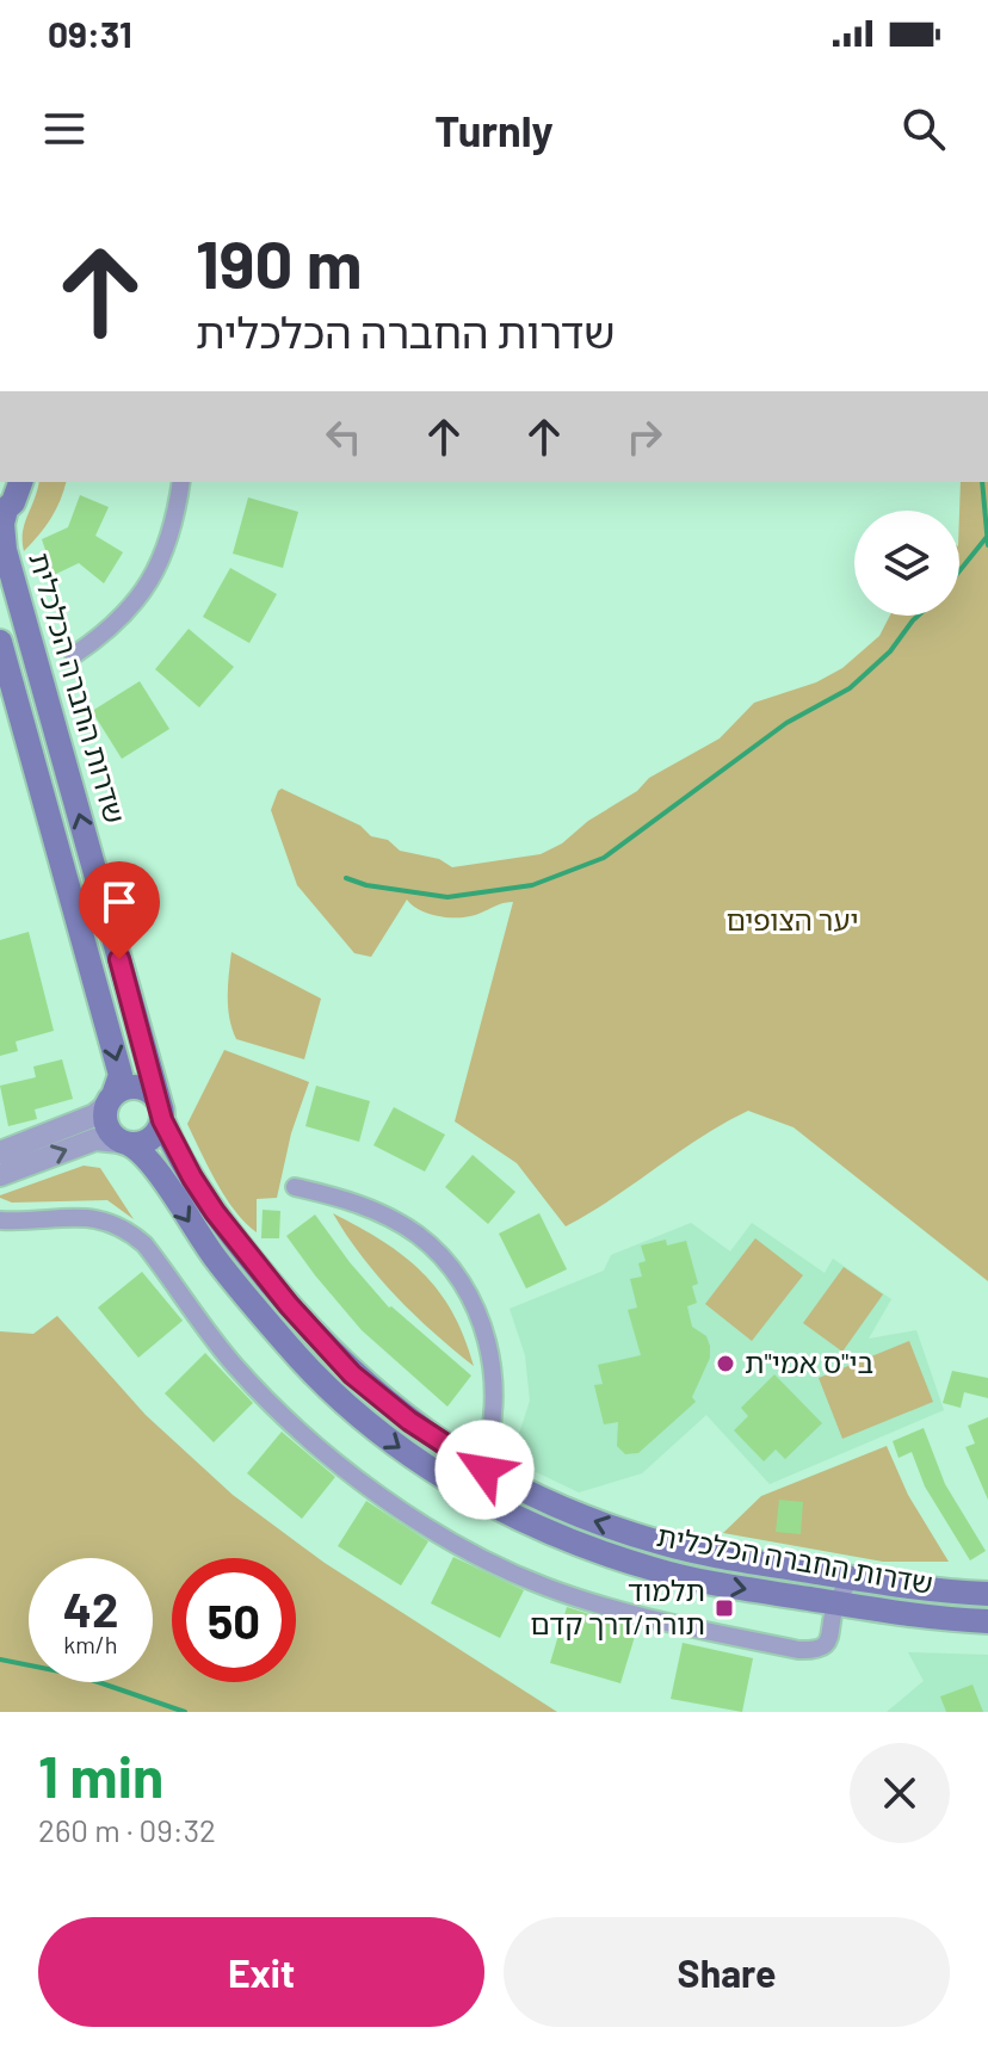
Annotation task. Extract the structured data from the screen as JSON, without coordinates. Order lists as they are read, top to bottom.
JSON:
{
  "streets": {
    "main road": ["שדרות החברה הכלכלית"]
  },
  "parks": ["יער הצופים"],
  "places": {
    "other": ["בי\"ס אמי\"ת"],
    "transit": ["תלמוד תורה/דרך קדם"]
  },
  "page": {
    "status": "09:31",
    "header": "Turnly",
    "turn": ["190 m", "שדרות החברה הכלכלית"],
    "speed": "42 km/h",
    "limit": "50",
    "heading": ["1 min", "260 m · 09:32"],
    "buttons": ["Exit", "Share"]
  }
}
